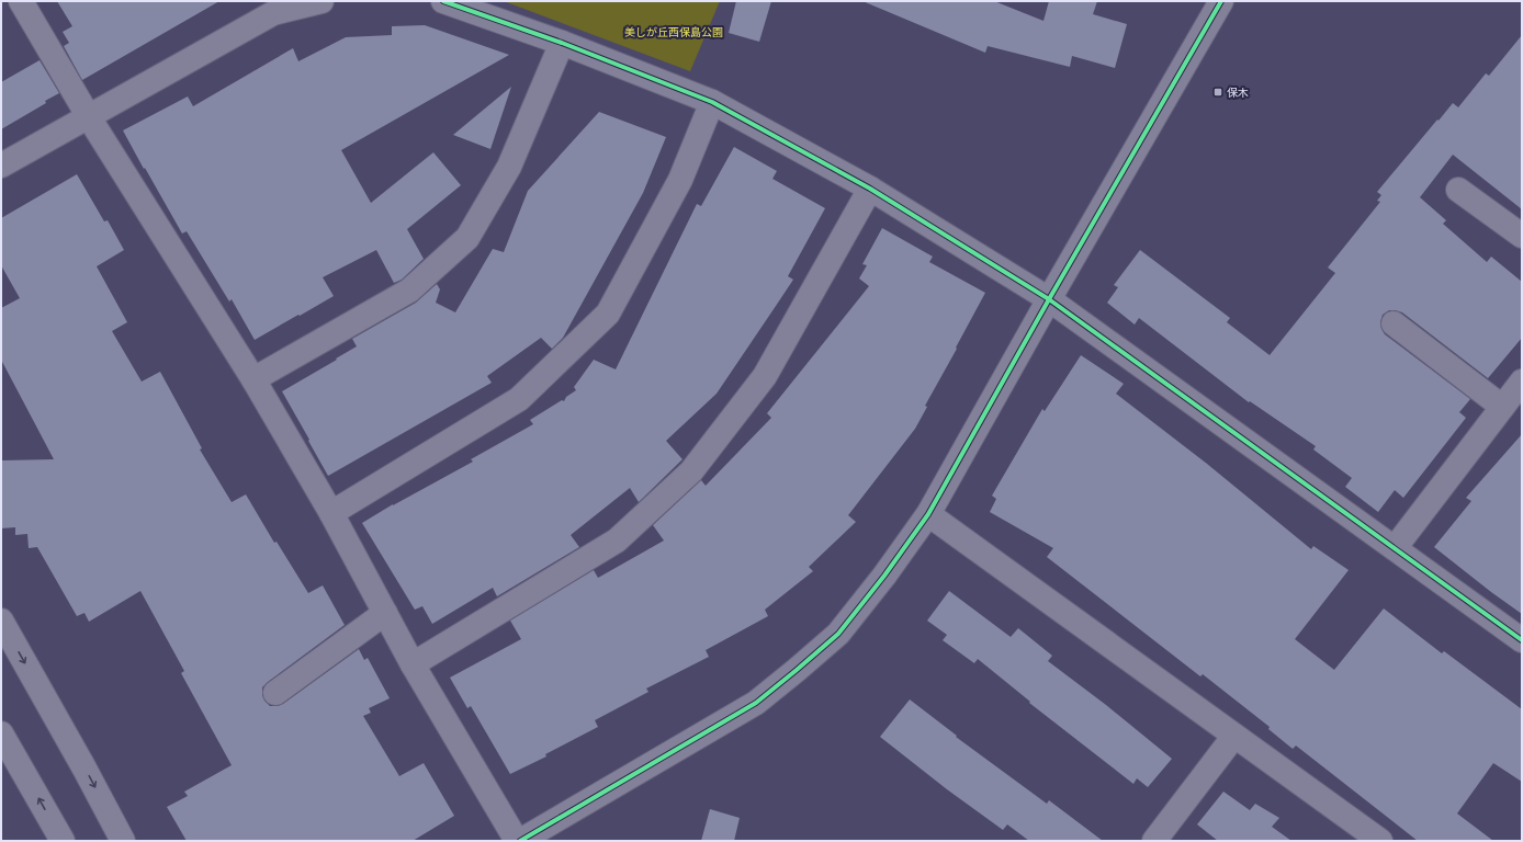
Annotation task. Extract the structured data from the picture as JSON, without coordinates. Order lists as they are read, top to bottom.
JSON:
{
  "parks": ["美しが丘西保島公園"],
  "places": {
    "transit": ["保木"]
  }
}
